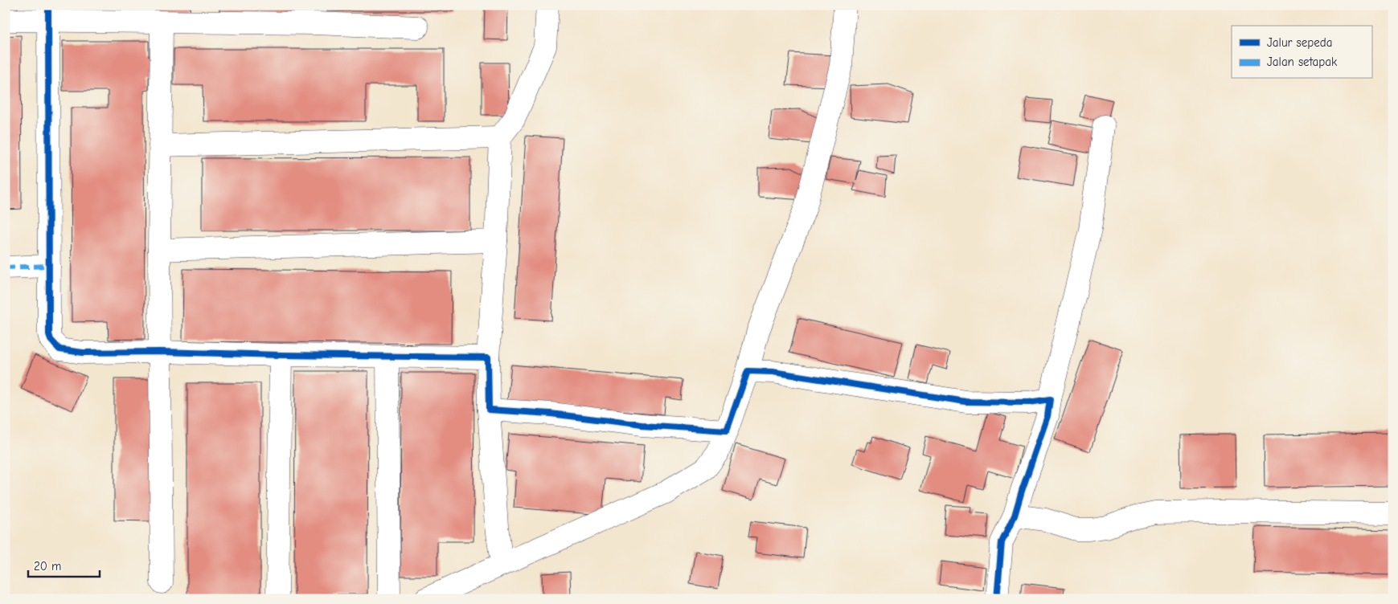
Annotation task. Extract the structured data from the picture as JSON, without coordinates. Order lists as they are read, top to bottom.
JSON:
{
  "legend": ["Jalur sepeda", "Jalan setapak"],
  "scale_bar": "20 m"
}
